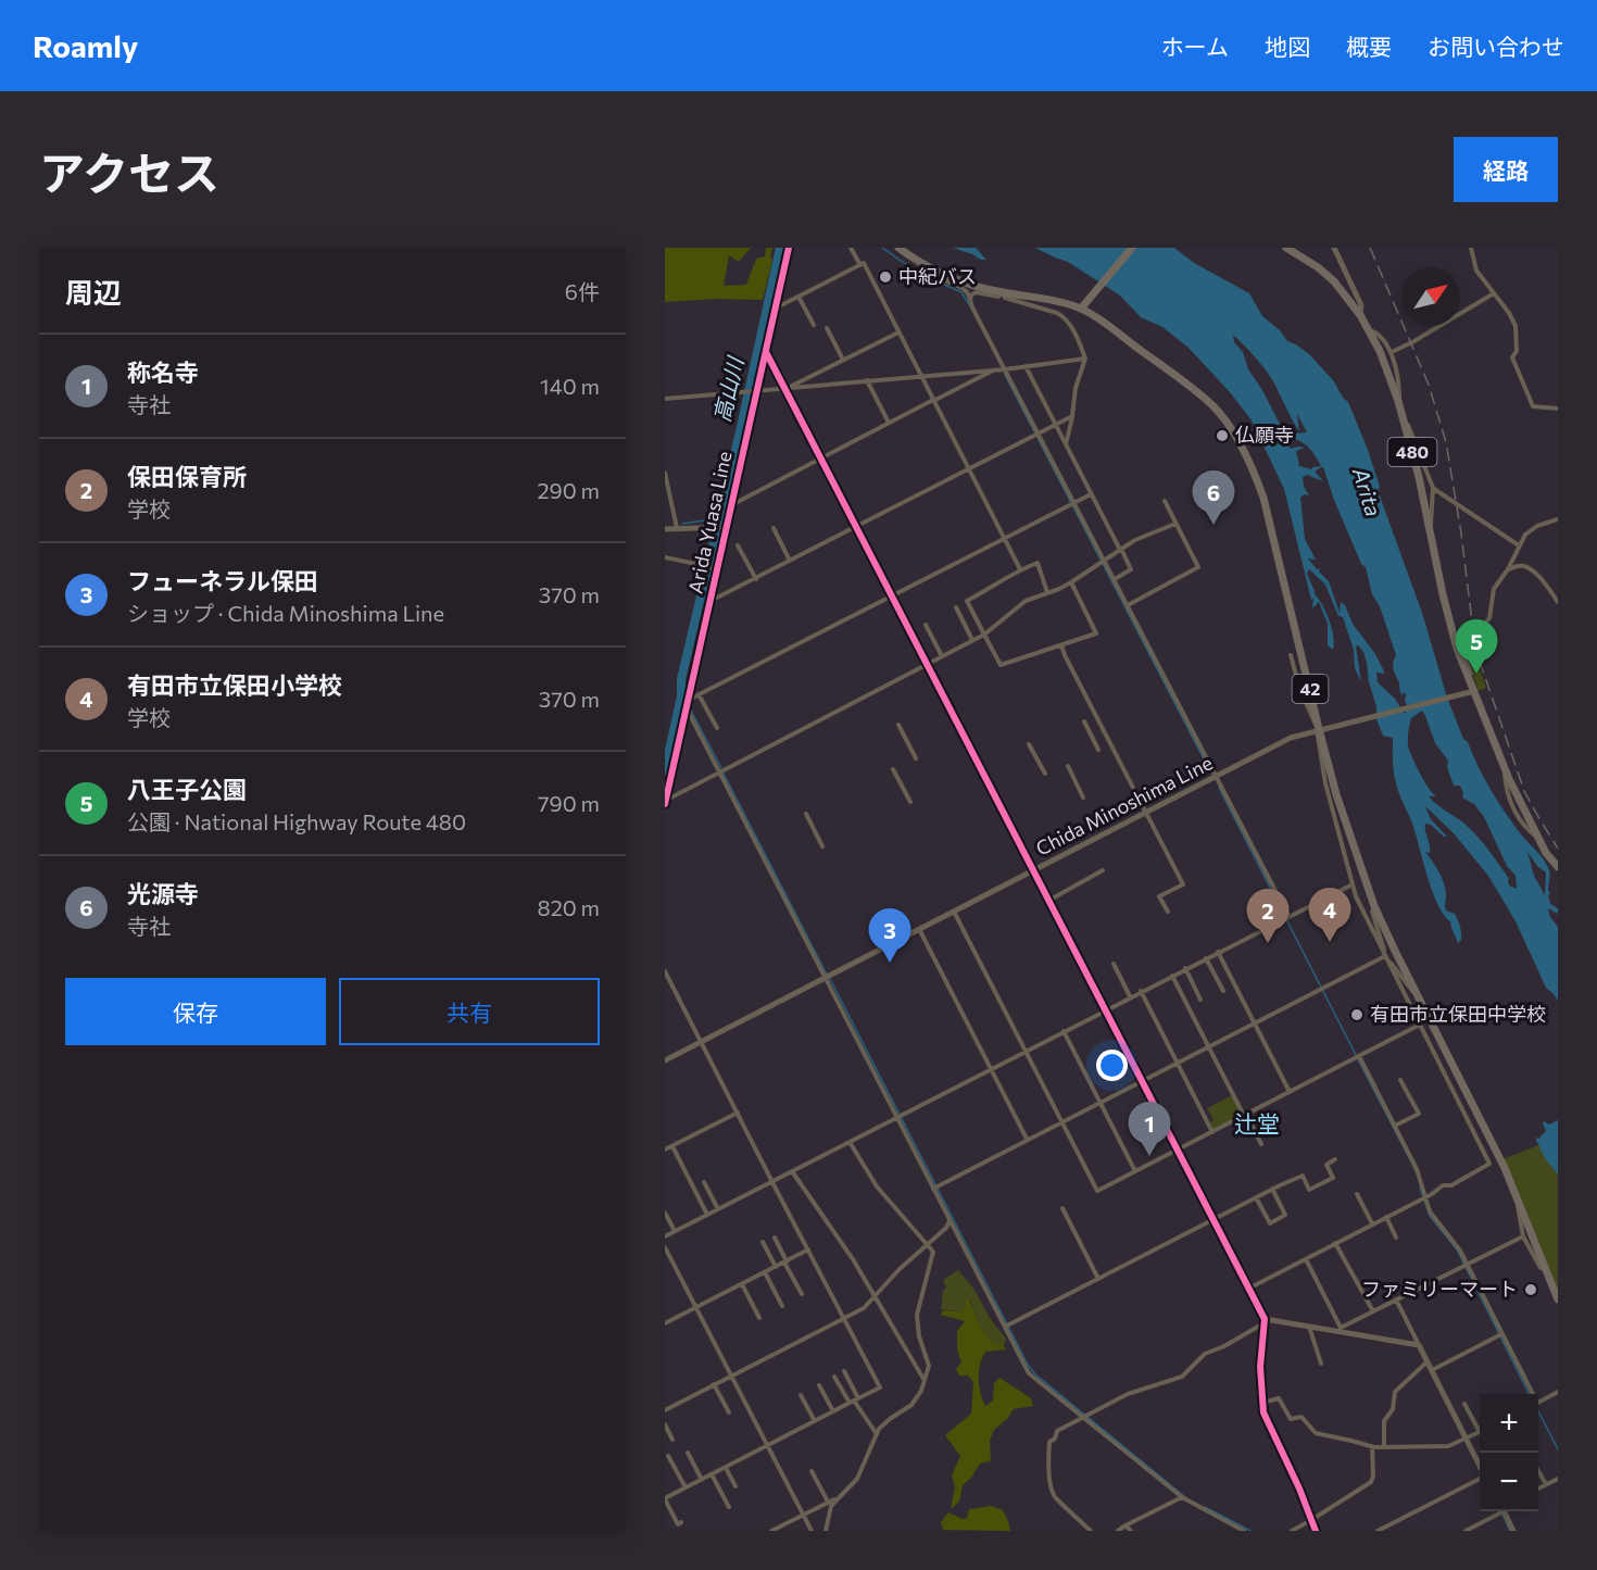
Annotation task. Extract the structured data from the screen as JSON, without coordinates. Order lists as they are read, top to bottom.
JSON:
{
  "streets": {
    "highway": ["480", "42"],
    "main road": ["Arida Yuasa Line", "Chida Minoshima Line"]
  },
  "crossings": [
    ["480", "Chida Minoshima Line"],
    ["42", "Chida Minoshima Line"]
  ],
  "districts": ["辻堂"],
  "water": ["高山川", "Arita"],
  "places": [
    "中紀バス",
    "仏願寺",
    "有田市立保田中学校",
    "ファミリーマート"
  ],
  "north": "top right",
  "page": {
    "header": "Roamly",
    "nav": [
      "ホーム",
      "地図",
      "概要",
      "お問い合わせ"
    ],
    "title": "アクセス",
    "buttons": [
      "経路",
      ["保存", "共有"]
    ],
    "heading": ["周辺", "6件"],
    "list": [
      {
        "mark": "1",
        "name": "称名寺",
        "note": "寺社",
        "value": "140 m"
      },
      {
        "mark": "2",
        "name": "保田保育所",
        "note": "学校",
        "value": "290 m"
      },
      {
        "mark": "3",
        "name": "フューネラル保田",
        "note": "ショップ · Chida Minoshima Line",
        "value": "370 m"
      },
      {
        "mark": "4",
        "name": "有田市立保田小学校",
        "note": "学校",
        "value": "370 m"
      },
      {
        "mark": "5",
        "name": "八王子公園",
        "note": "公園 · National Highway Route 480",
        "value": "790 m"
      },
      {
        "mark": "6",
        "name": "光源寺",
        "note": "寺社",
        "value": "820 m"
      }
    ],
    "pins": [
      "6",
      "5",
      "4",
      "2",
      "3",
      "1"
    ],
    "map_buttons": ["+", "−"]
  }
}
